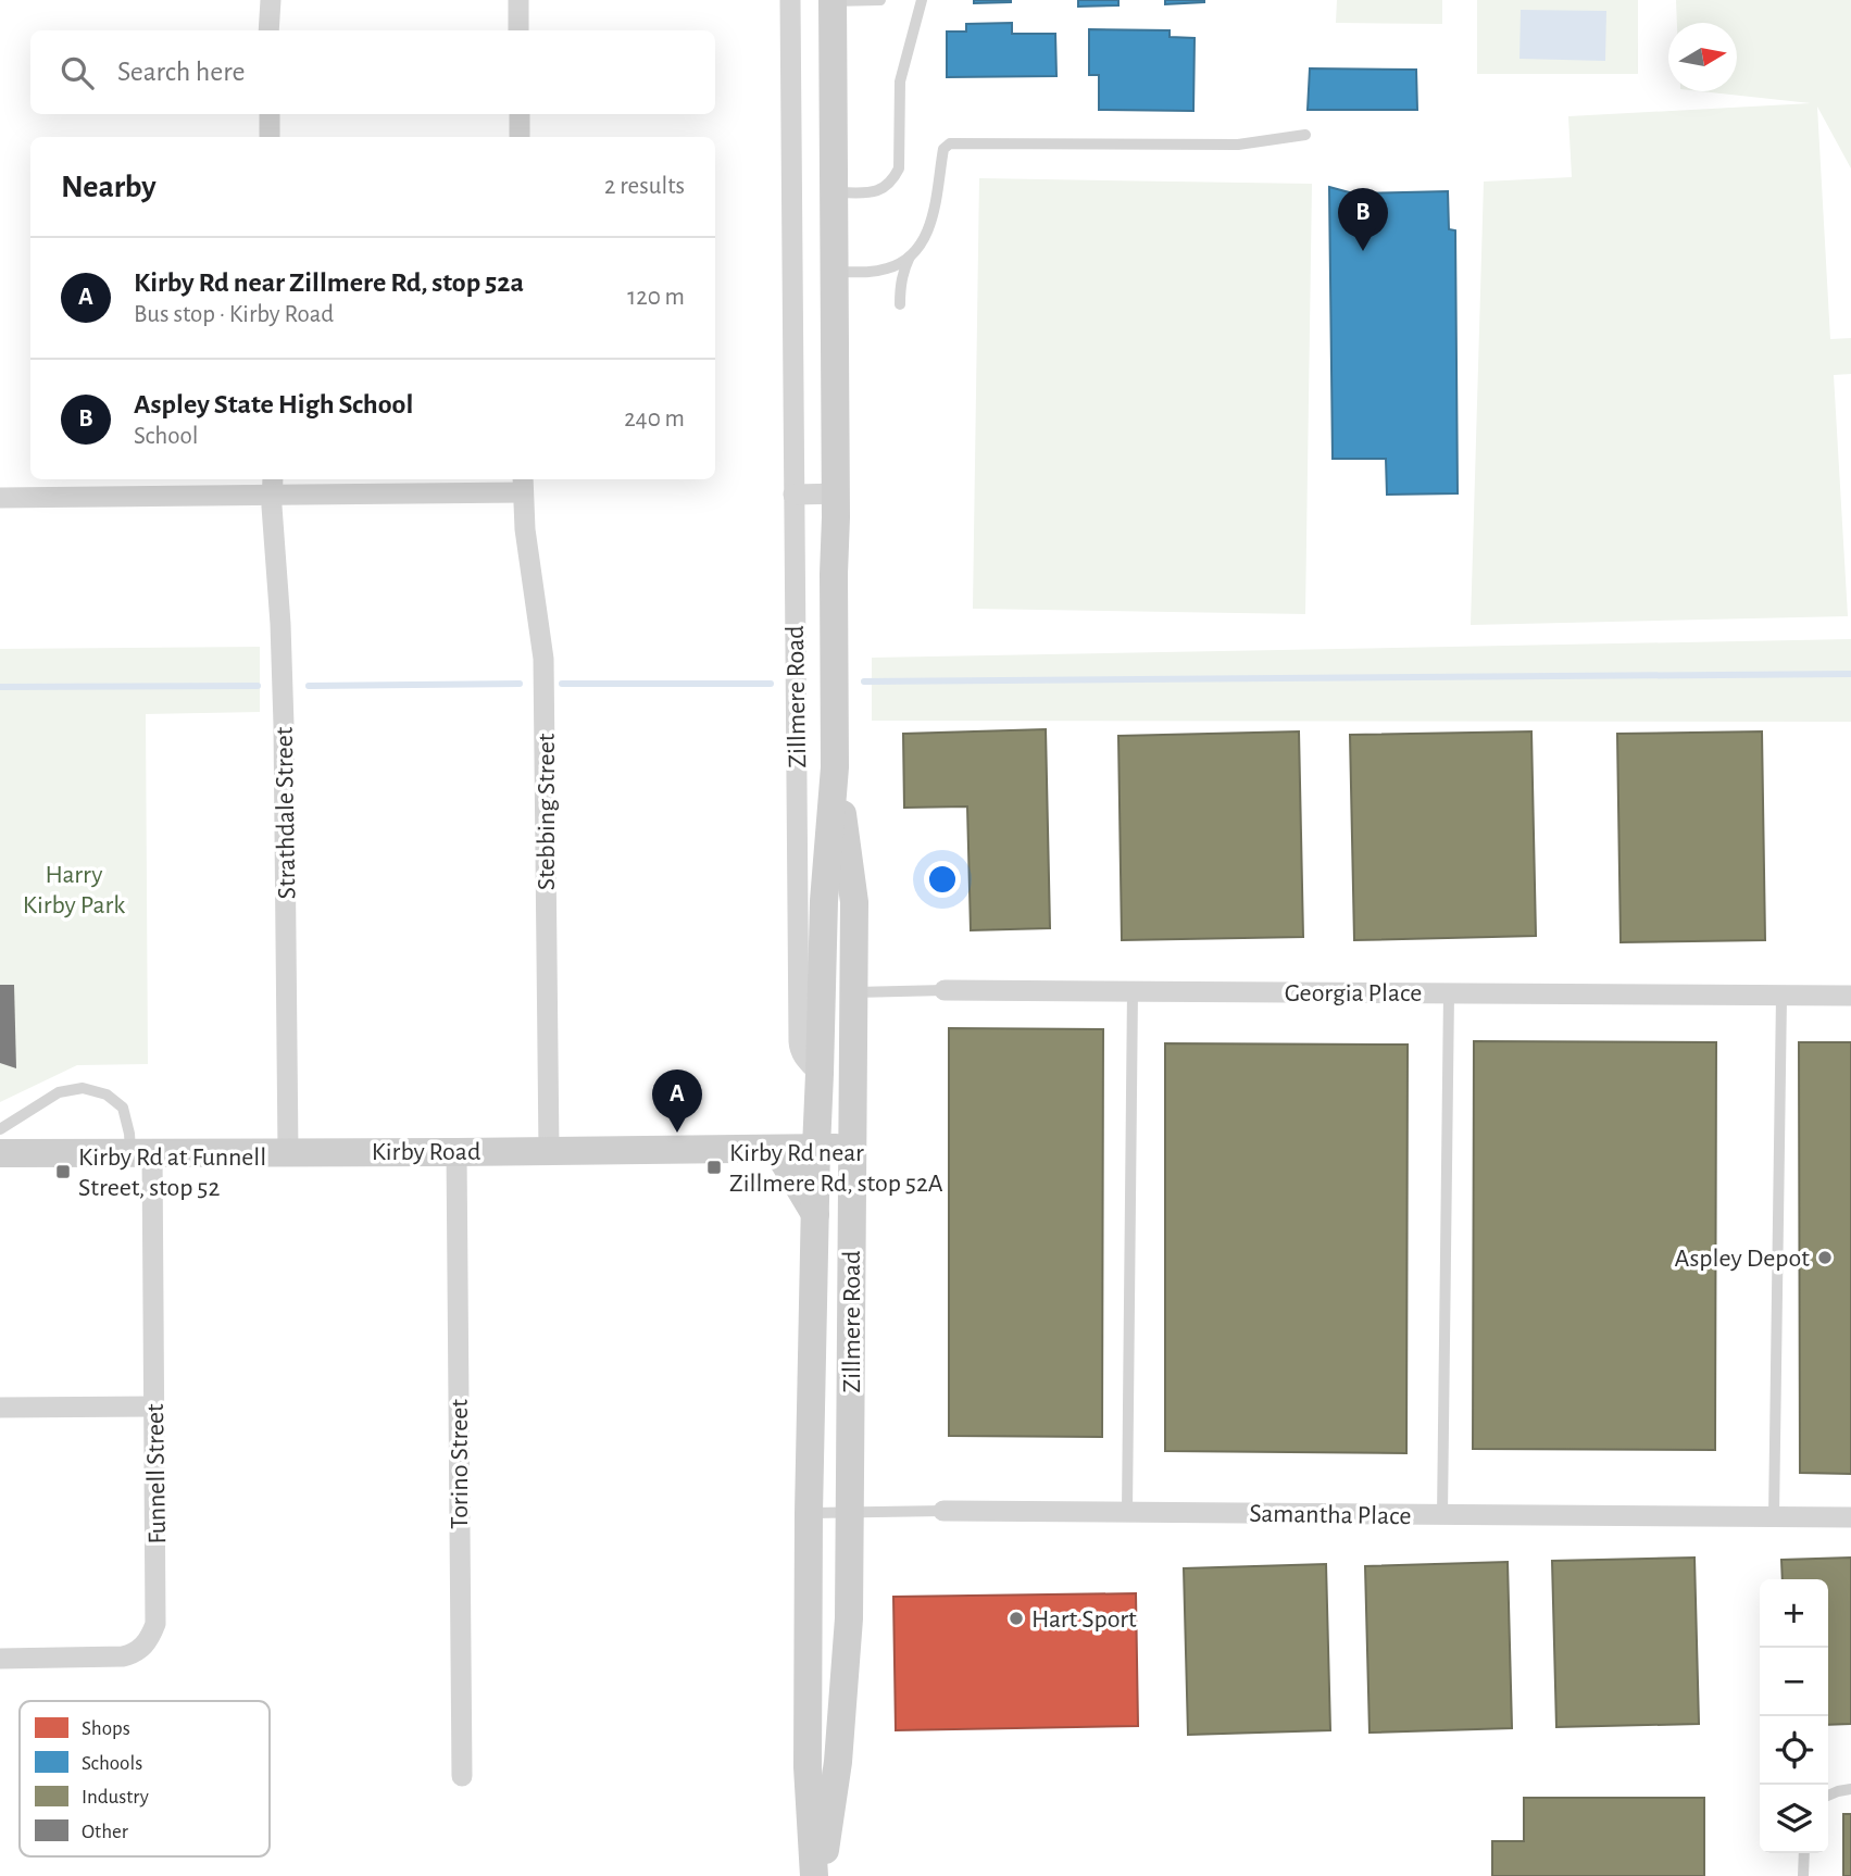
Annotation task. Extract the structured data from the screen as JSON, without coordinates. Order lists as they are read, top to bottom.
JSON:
{
  "streets": {
    "main road": ["Zillmere Road", "Kirby Road"],
    "street": [
      "Stebbing Street",
      "Strathdale Street",
      "Georgia Place",
      "Torino Street",
      "Funnell Street",
      "Samantha Place"
    ]
  },
  "crossings": [
    ["Zillmere Road", "Georgia Place"],
    ["Zillmere Road", "Kirby Road"],
    ["Zillmere Road", "Samantha Place"],
    ["Stebbing Street", "Kirby Road"],
    ["Strathdale Street", "Kirby Road"],
    ["Kirby Road", "Torino Street"],
    ["Kirby Road", "Funnell Street"]
  ],
  "parks": ["Harry Kirby Park"],
  "places": {
    "transit": ["Kirby Rd near Zillmere Rd, stop 52A", "Kirby Rd at Funnell Street, stop 52"],
    "other": ["Aspley Depot", "Hart Sport"]
  },
  "legend": [
    "Shops",
    "Schools",
    "Industry",
    "Other"
  ],
  "north": "right",
  "page": {
    "search": "Search here",
    "heading": ["Nearby", "2 results"],
    "pins": ["B", "A"],
    "list": [
      {
        "mark": "A",
        "name": "Kirby Rd near Zillmere Rd, stop 52a",
        "note": "Bus stop · Kirby Road",
        "value": "120 m"
      },
      {
        "mark": "B",
        "name": "Aspley State High School",
        "note": "School",
        "value": "240 m"
      }
    ],
    "map_buttons": ["+", "−"]
  }
}
